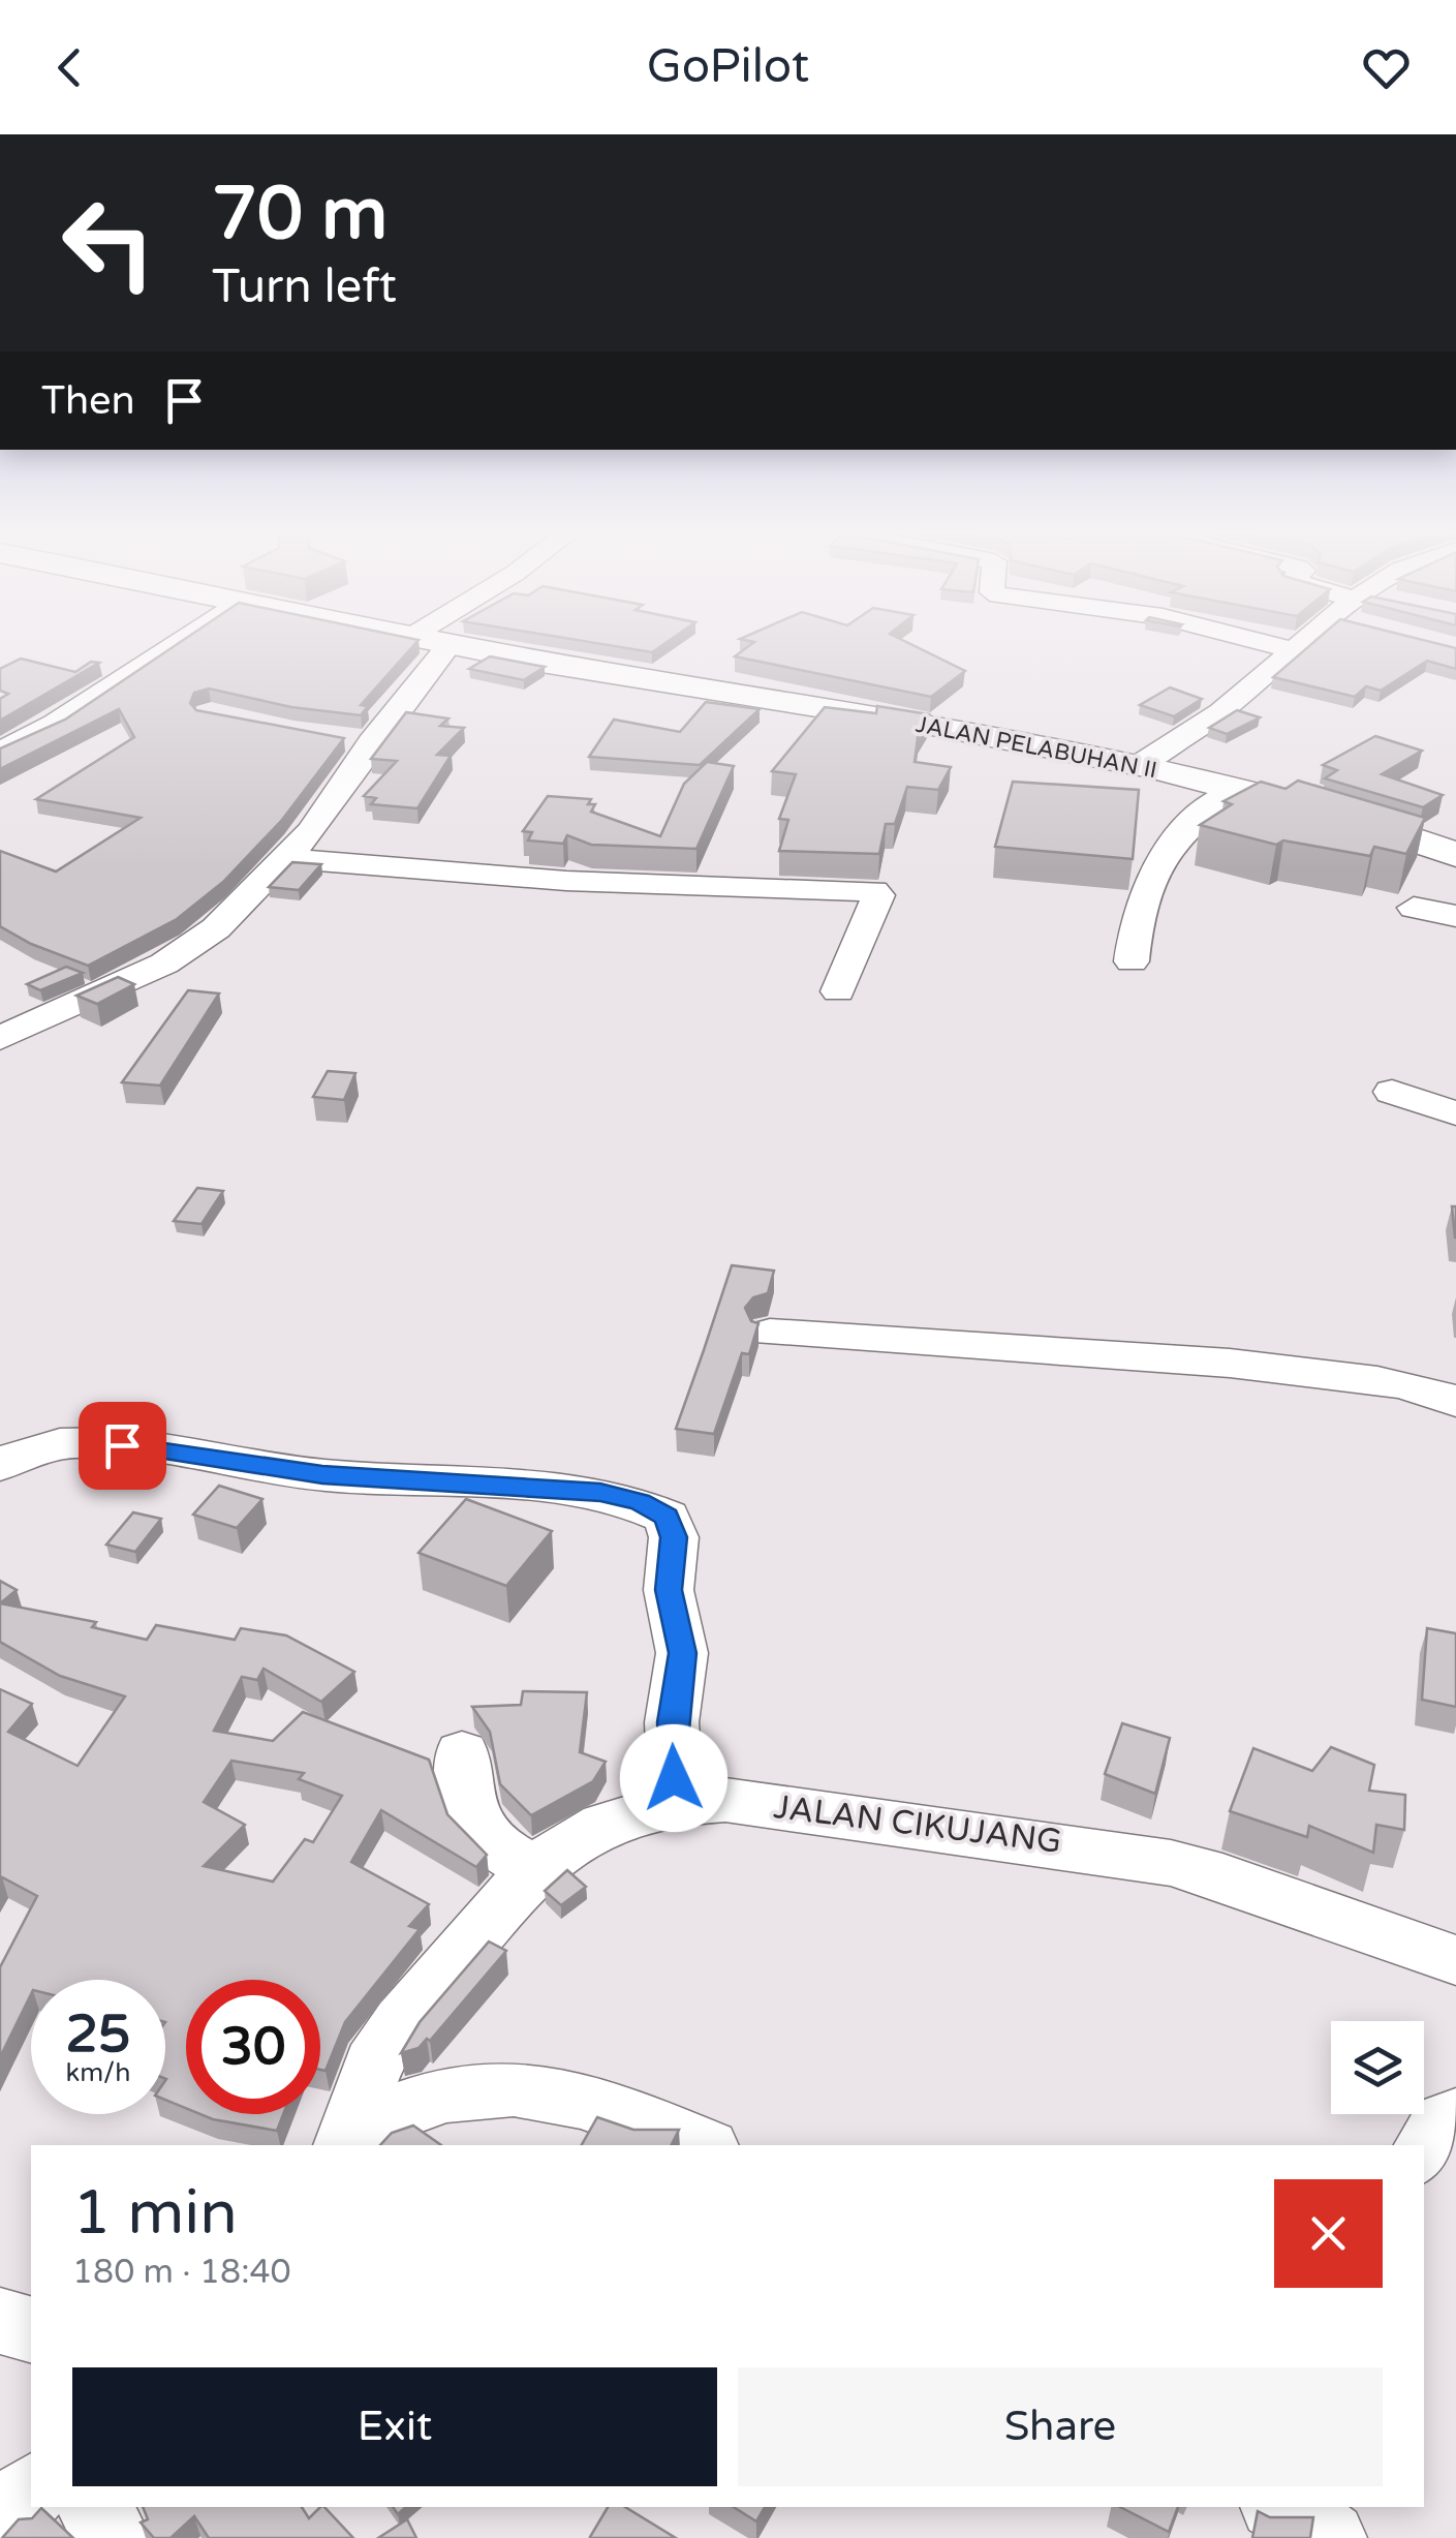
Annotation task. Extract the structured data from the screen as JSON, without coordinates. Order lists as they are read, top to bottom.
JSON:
{
  "streets": {
    "main road": ["JALAN PELABUHAN II"],
    "street": ["JALAN CIKUJANG"]
  },
  "page": {
    "header": "GoPilot",
    "turn": ["70 m", "Turn left"],
    "then": "Then",
    "speed": "25 km/h",
    "limit": "30",
    "heading": ["1 min", "180 m · 18:40"],
    "buttons": ["Exit", "Share"]
  }
}
